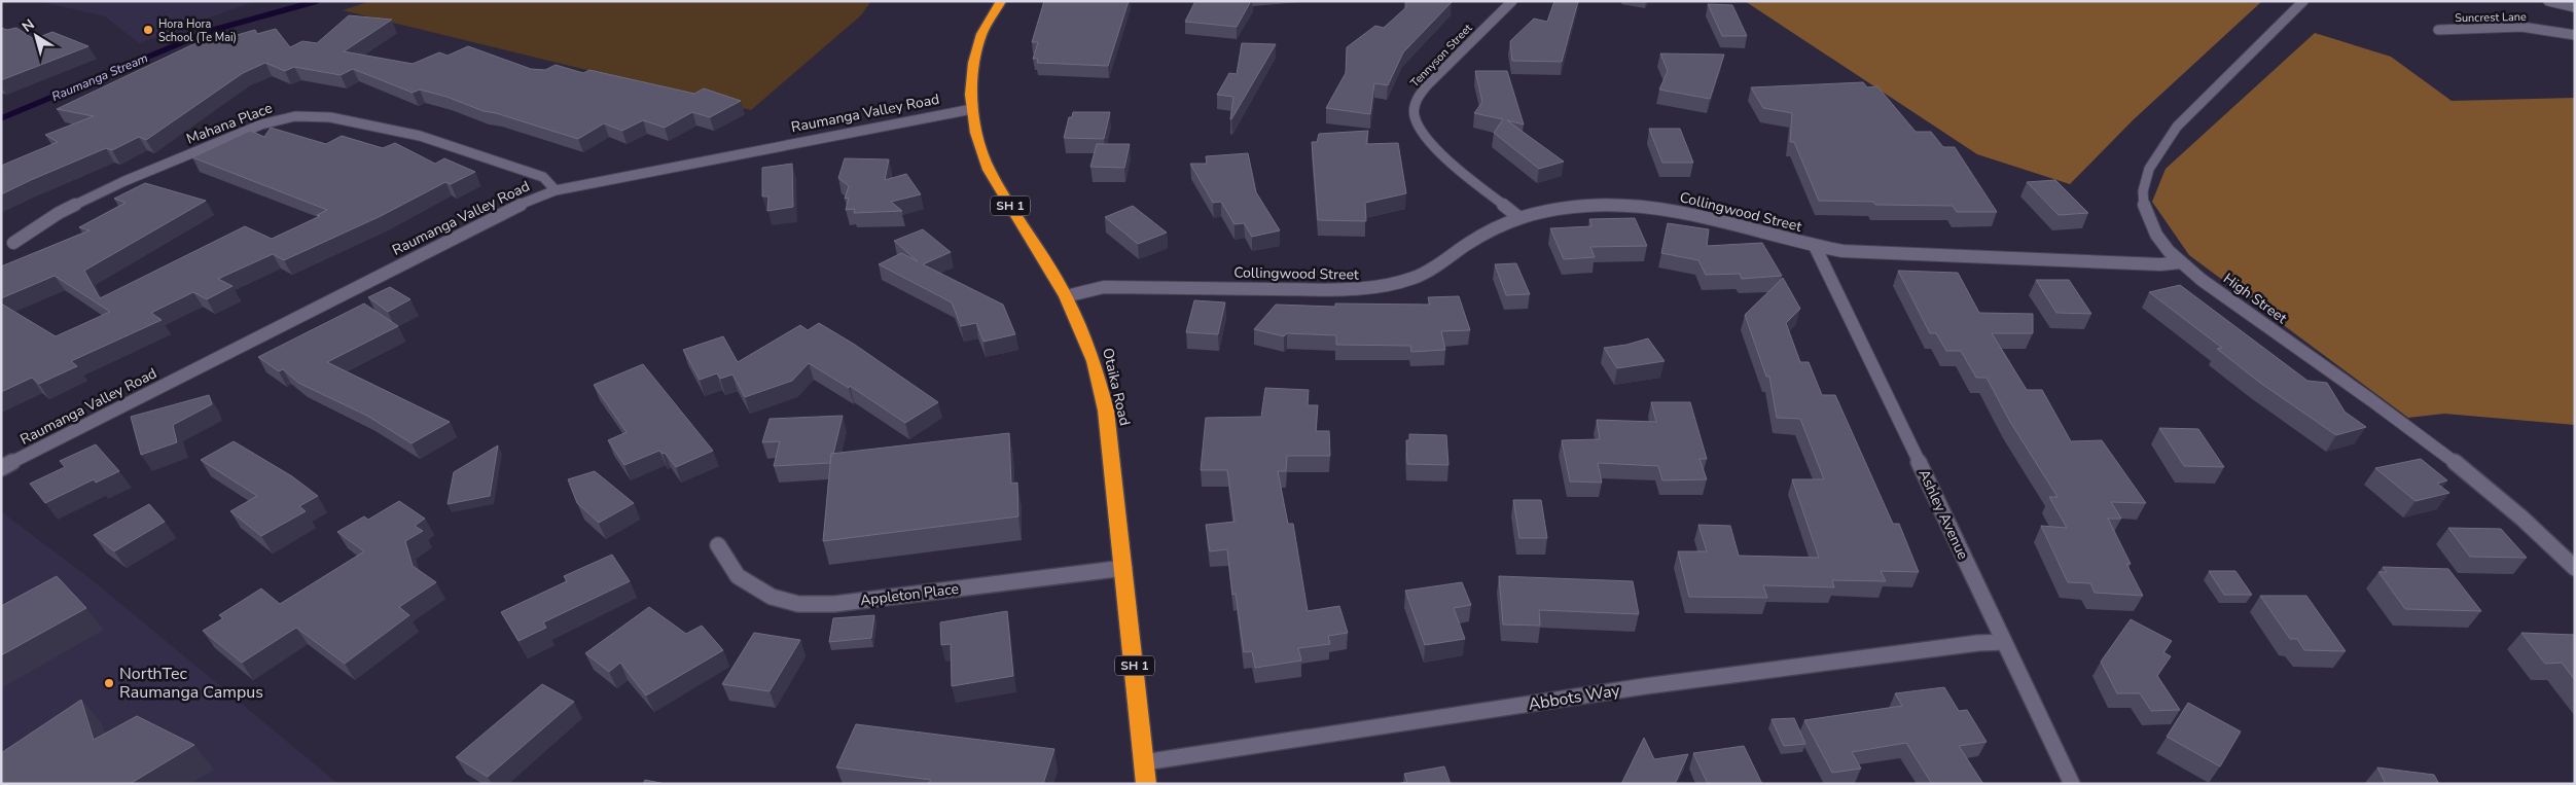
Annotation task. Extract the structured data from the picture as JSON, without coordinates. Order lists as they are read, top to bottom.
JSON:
{
  "streets": {
    "highway": ["SH 1", "Otaika Road"],
    "street": [
      "Suncrest Lane",
      "Tennyson Street",
      "Raumanga Valley Road",
      "Mahana Place",
      "Collingwood Street",
      "High Street",
      "Ashley Avenue",
      "Appleton Place",
      "Abbots Way"
    ]
  },
  "crossings": [
    ["Tennyson Street", "Collingwood Street"],
    ["Raumanga Valley Road", "Mahana Place"],
    ["Raumanga Valley Road", "Otaika Road"],
    ["Collingwood Street", "High Street"],
    ["Collingwood Street", "Otaika Road"],
    ["Collingwood Street", "Ashley Avenue"],
    ["Otaika Road", "Appleton Place"],
    ["Otaika Road", "Abbots Way"],
    ["Ashley Avenue", "Abbots Way"]
  ],
  "water": ["Raumanga Stream"],
  "places": ["Hora Hora School (Te Mai)", "NorthTec Raumanga Campus"],
  "north": "top left"
}
